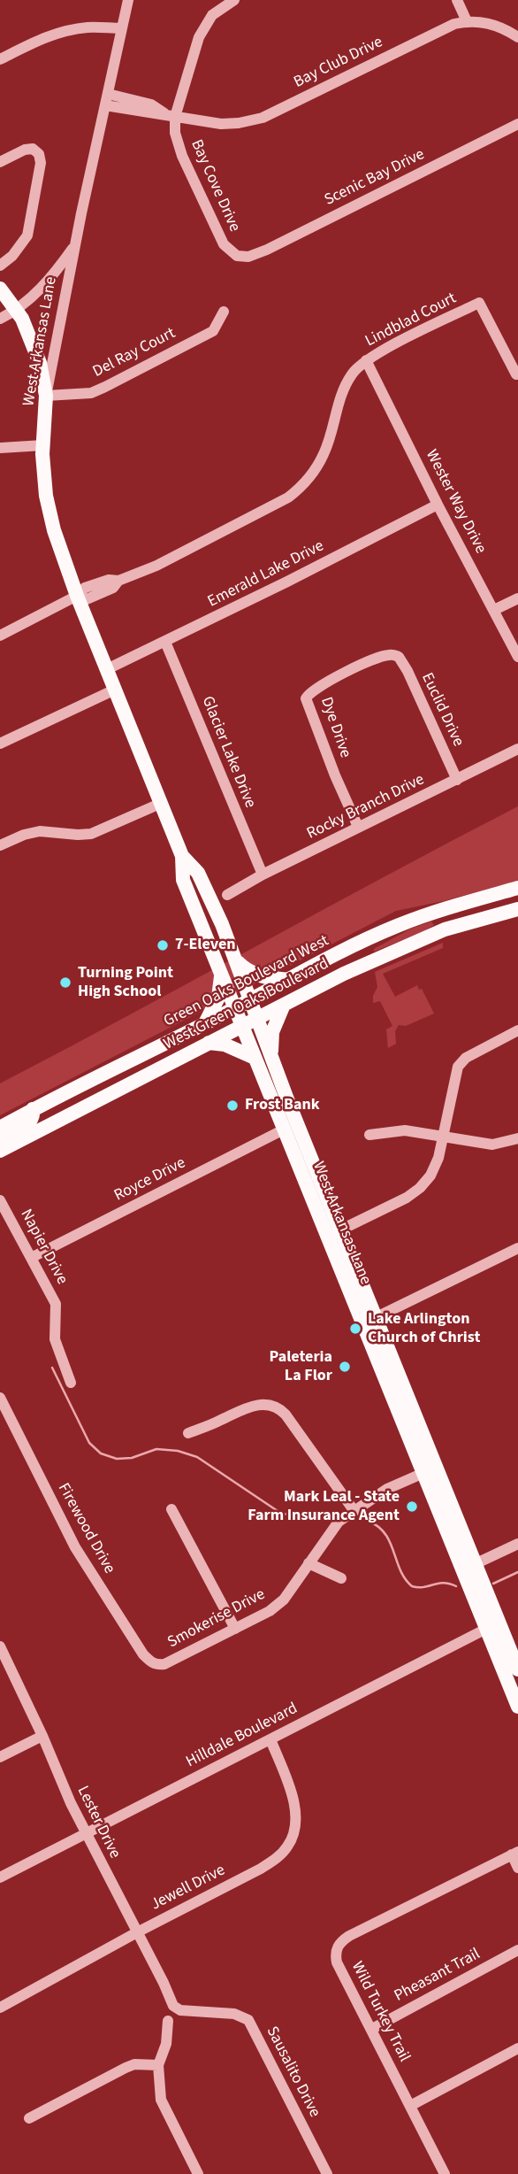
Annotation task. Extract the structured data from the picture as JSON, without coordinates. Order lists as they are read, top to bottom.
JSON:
{
  "streets": {
    "main road": ["West Arkansas Lane", "Green Oaks Boulevard West", "West Green Oaks Boulevard"],
    "street": [
      "Bay Club Drive",
      "Scenic Bay Drive",
      "Bay Cove Drive",
      "Lindblad Court",
      "Del Ray Court",
      "Wester Way Drive",
      "Emerald Lake Drive",
      "Euclid Drive",
      "Dye Drive",
      "Glacier Lake Drive",
      "Rocky Branch Drive",
      "Royce Drive",
      "Napier Drive",
      "Firewood Drive",
      "Smokerise Drive",
      "Hilldale Boulevard",
      "Lester Drive",
      "Jewell Drive",
      "Pheasant Trail",
      "Wild Turkey Trail",
      "Sausalito Drive"
    ]
  },
  "crossings": [
    ["Bay Club Drive", "Bay Cove Drive"],
    ["Bay Club Drive", "West Arkansas Lane"],
    ["Scenic Bay Drive", "Bay Cove Drive"],
    ["Lindblad Court", "West Arkansas Lane"],
    ["Lindblad Court", "Wester Way Drive"],
    ["West Arkansas Lane", "Del Ray Court"],
    ["West Arkansas Lane", "Emerald Lake Drive"],
    ["West Arkansas Lane", "Green Oaks Boulevard West"],
    ["West Arkansas Lane", "West Green Oaks Boulevard"],
    ["West Arkansas Lane", "Royce Drive"],
    ["West Arkansas Lane", "Smokerise Drive"],
    ["West Arkansas Lane", "Hilldale Boulevard"],
    ["Wester Way Drive", "Emerald Lake Drive"],
    ["Emerald Lake Drive", "Glacier Lake Drive"],
    ["Euclid Drive", "Dye Drive"],
    ["Euclid Drive", "Rocky Branch Drive"],
    ["Dye Drive", "Rocky Branch Drive"],
    ["Glacier Lake Drive", "Rocky Branch Drive"],
    ["Royce Drive", "Napier Drive"],
    ["Firewood Drive", "Smokerise Drive"],
    ["Hilldale Boulevard", "Lester Drive"],
    ["Hilldale Boulevard", "Jewell Drive"],
    ["Lester Drive", "Jewell Drive"],
    ["Lester Drive", "Sausalito Drive"],
    ["Pheasant Trail", "Wild Turkey Trail"]
  ],
  "places": [
    "7-Eleven",
    "Turning Point High School",
    "Frost Bank",
    "Lake Arlington Church of Christ",
    "Paleteria La Flor",
    "Mark Leal - State Farm Insurance Agent"
  ]
}
